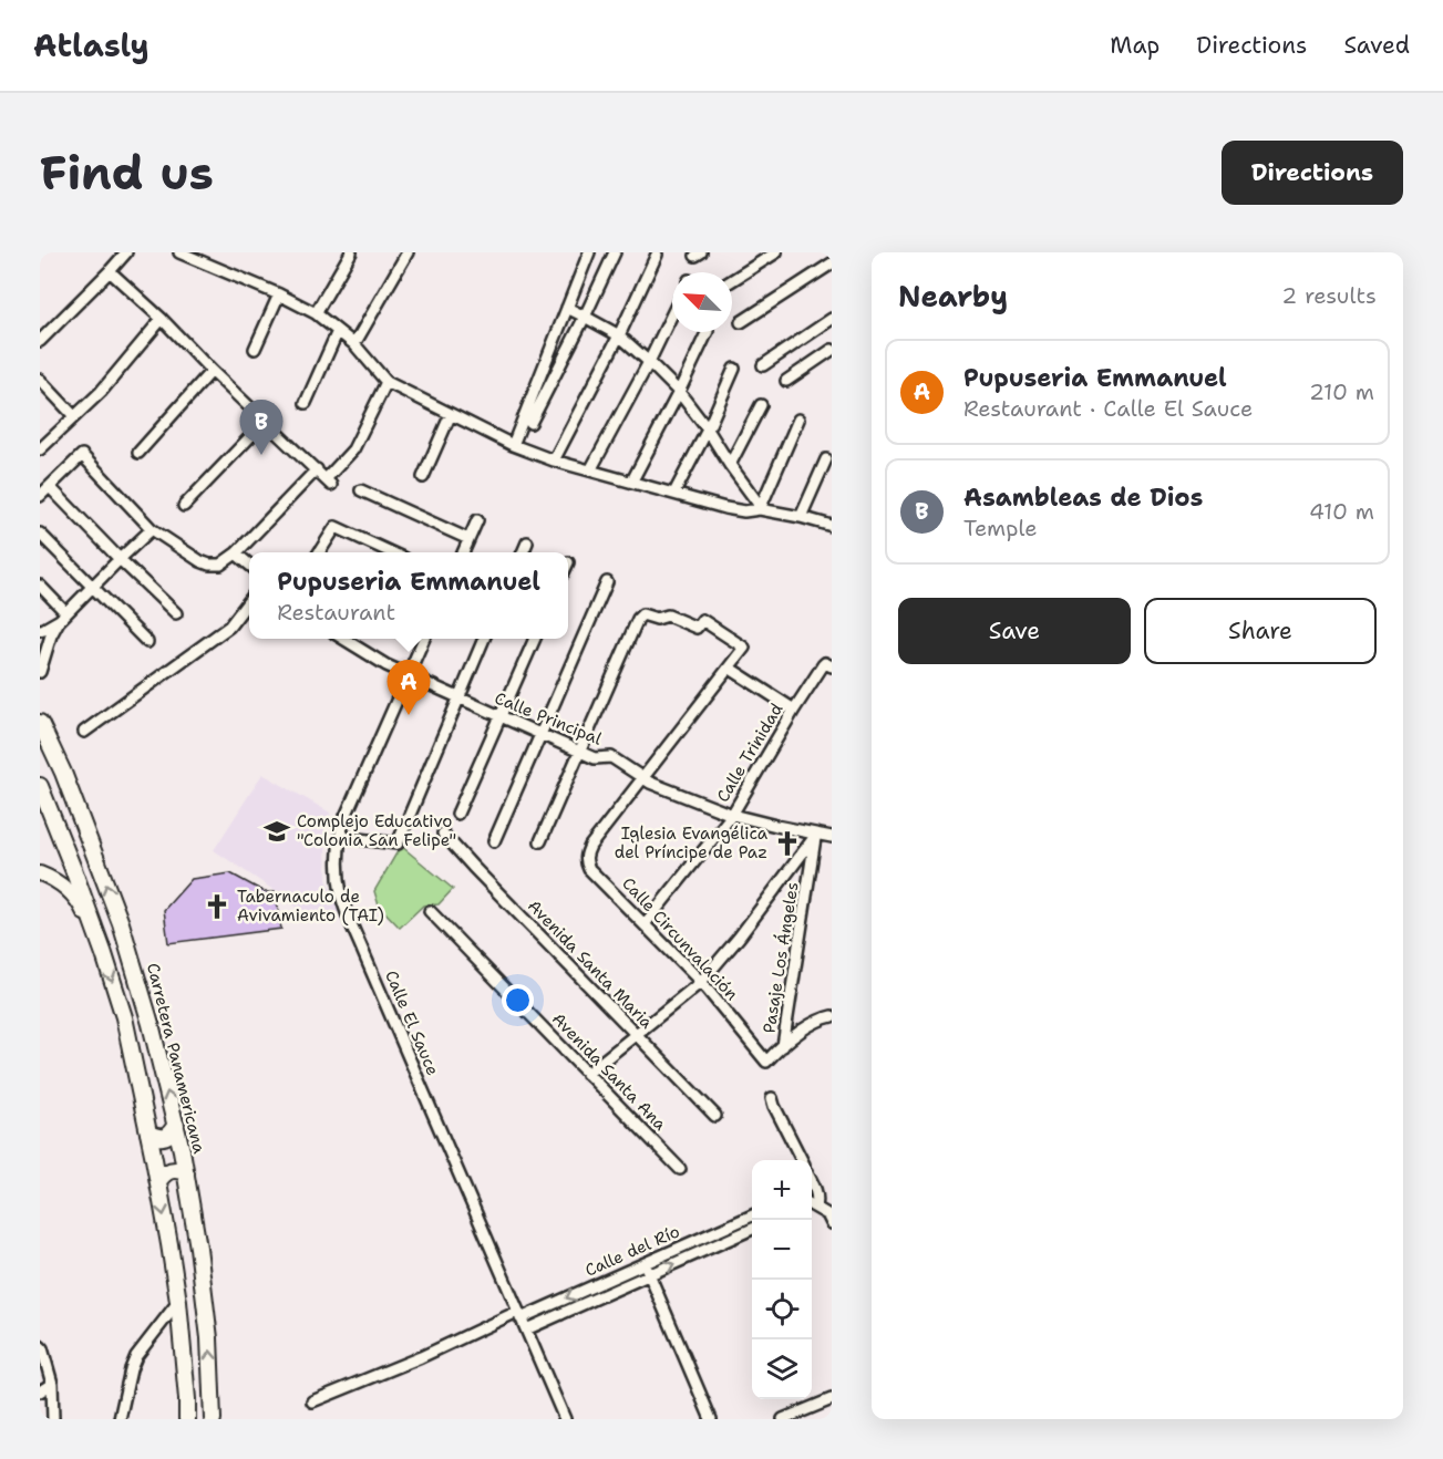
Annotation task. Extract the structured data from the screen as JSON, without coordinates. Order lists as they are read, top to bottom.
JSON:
{
  "streets": {
    "highway": ["Carretera Panamericana"],
    "street": [
      "Calle Principal",
      "Calle Trinidad",
      "Calle Circunvalación",
      "Pasaje Los Ángeles",
      "Avenida Santa Maria",
      "Calle El Sauce",
      "Avenida Santa Ana",
      "Calle del Río"
    ]
  },
  "crossings": [
    ["Calle Principal", "Calle Trinidad"],
    ["Calle Principal", "Calle Circunvalación"],
    ["Calle Principal", "Pasaje Los Ángeles"],
    ["Calle Principal", "Calle El Sauce"],
    ["Calle Trinidad", "Calle Circunvalación"],
    ["Calle Circunvalación", "Pasaje Los Ángeles"],
    ["Calle El Sauce", "Calle del Río"]
  ],
  "places": {
    "school or university": ["Complejo Educativo \"Colonia San Felipe\""],
    "church": ["Iglesia Evangélica del Príncipe de Paz", "Tabernaculo de Avivamiento (TAI)"]
  },
  "north": "top left",
  "page": {
    "header": "Atlasly",
    "nav": ["Map", "Directions", "Saved"],
    "buttons": [
      "Directions",
      ["Save", "Share"]
    ],
    "title": "Find us",
    "heading": ["Nearby", "2 results"],
    "list": [
      {
        "mark": "A",
        "name": "Pupuseria Emmanuel",
        "note": "Restaurant · Calle El Sauce",
        "value": "210 m"
      },
      {
        "mark": "B",
        "name": "Asambleas de Dios",
        "note": "Temple",
        "value": "410 m"
      }
    ],
    "pins": ["B", "A"],
    "popup": ["Pupuseria Emmanuel", "Restaurant"],
    "map_buttons": ["+", "−"]
  }
}
